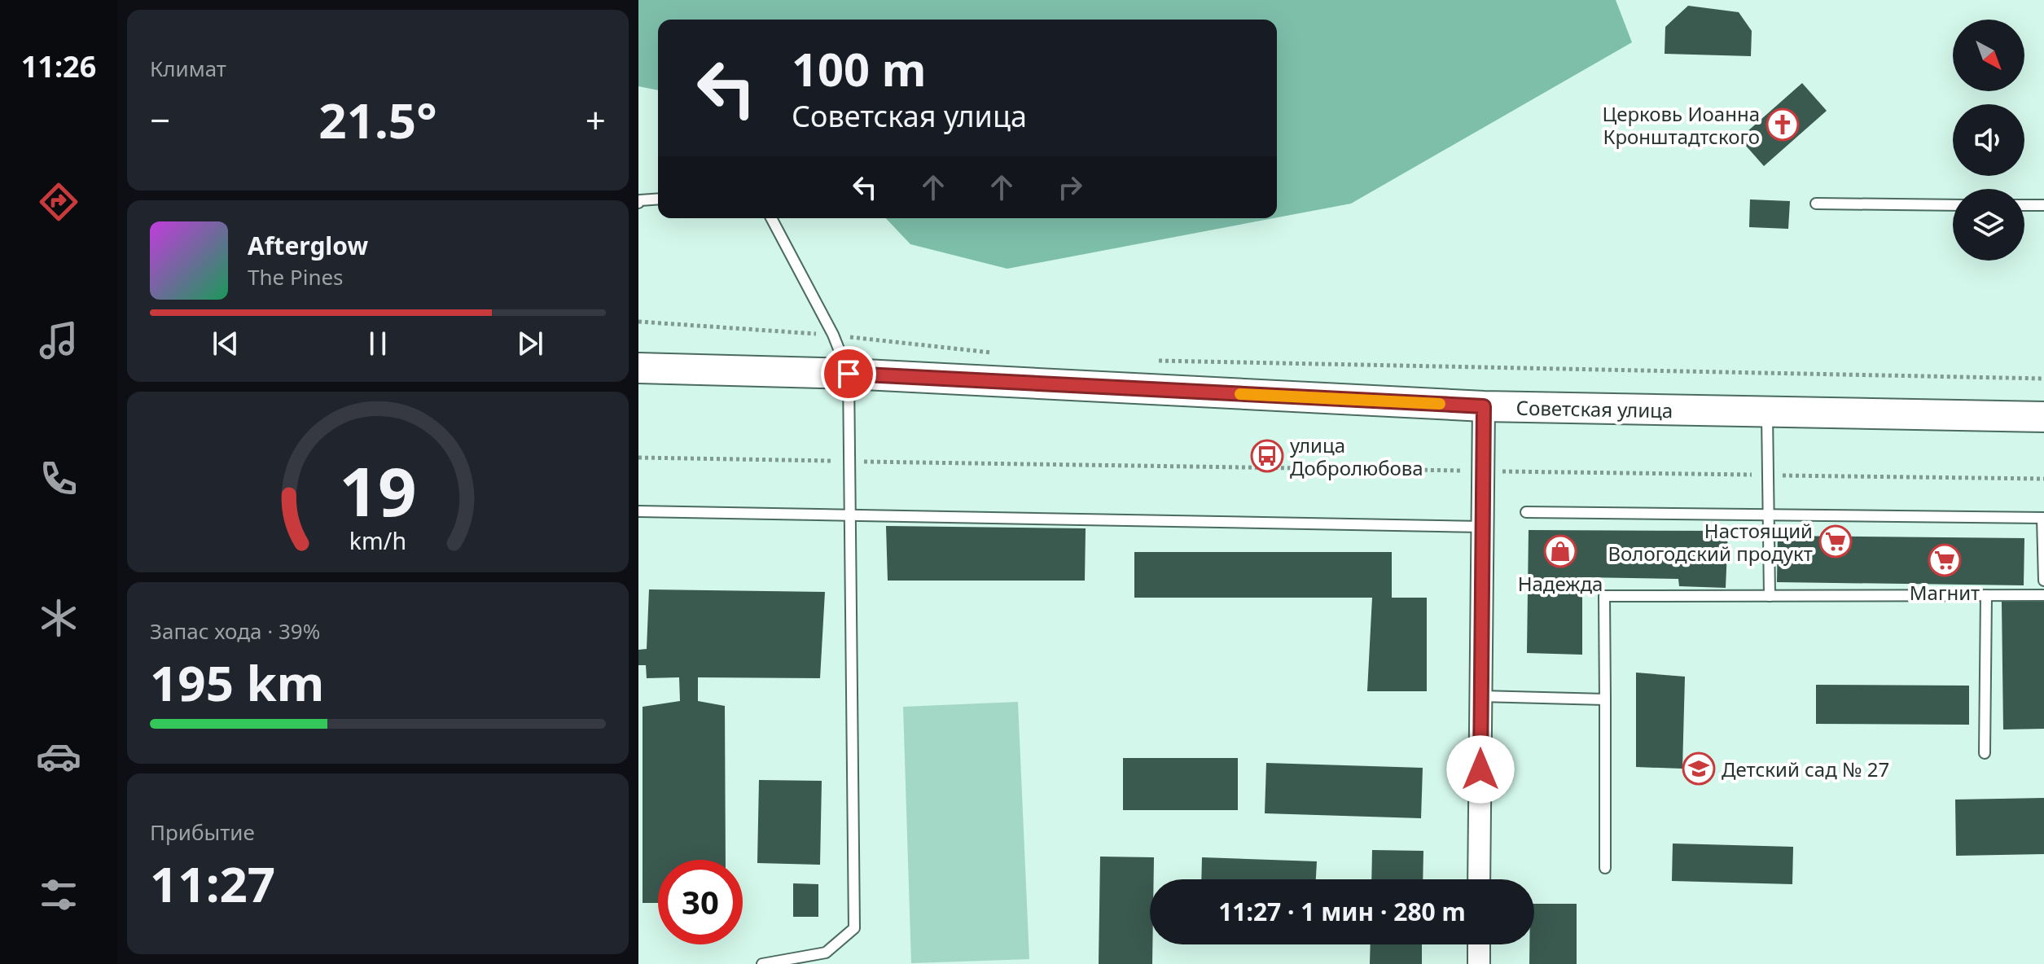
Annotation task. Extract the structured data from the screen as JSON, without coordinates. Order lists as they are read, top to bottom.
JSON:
{
  "streets": {
    "main road": ["Советская улица"]
  },
  "places": {
    "church": ["Церковь Иоанна Кронштадтского"],
    "bus stop": ["улица Добролюбова"],
    "supermarket": ["Настоящий Вологодский продукт", "Магнит"],
    "shop": ["Надежда"],
    "school or university": ["Детский сад № 27"]
  },
  "north": "bottom right",
  "page": {
    "tabs": "11:26",
    "tile": [
      "Климат",
      ["Запас хода · 39%", "195 km"],
      ["Прибытие", "11:27"]
    ],
    "turn": ["100 m", "Советская улица"],
    "heat": ["−", "21.5°", "+"],
    "song": ["Afterglow", "The Pines"],
    "limit": "30",
    "trip": "11:27 · 1 мин · 280 m",
    "gauge": ["19", "km/h"]
  }
}
